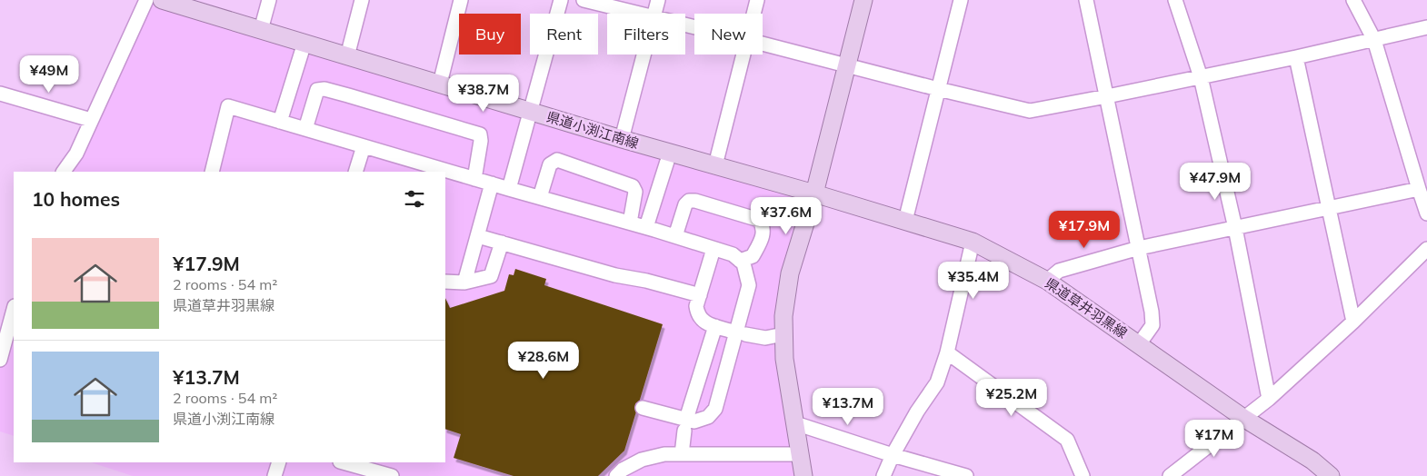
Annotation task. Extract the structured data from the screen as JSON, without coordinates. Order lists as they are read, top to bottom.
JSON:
{
  "streets": {
    "main road": ["県道小渕江南線", "県道草井羽黒線"]
  },
  "crossings": [
    ["県道小渕江南線", "県道草井羽黒線"]
  ],
  "page": {
    "chip": [
      "Buy",
      "Rent",
      "Filters",
      "New"
    ],
    "price": [
      "¥49M",
      "¥38.7M",
      "¥47.9M",
      "¥37.6M",
      "¥17.9M",
      "¥35.4M",
      "¥28.6M",
      "¥25.2M",
      "¥13.7M",
      "¥17M"
    ],
    "heading": "10 homes",
    "list": [
      {
        "name": "¥17.9M",
        "note": "2 rooms · 54 m² · 県道草井羽黒線"
      },
      {
        "name": "¥13.7M",
        "note": "2 rooms · 54 m² · 県道小渕江南線"
      }
    ]
  }
}
